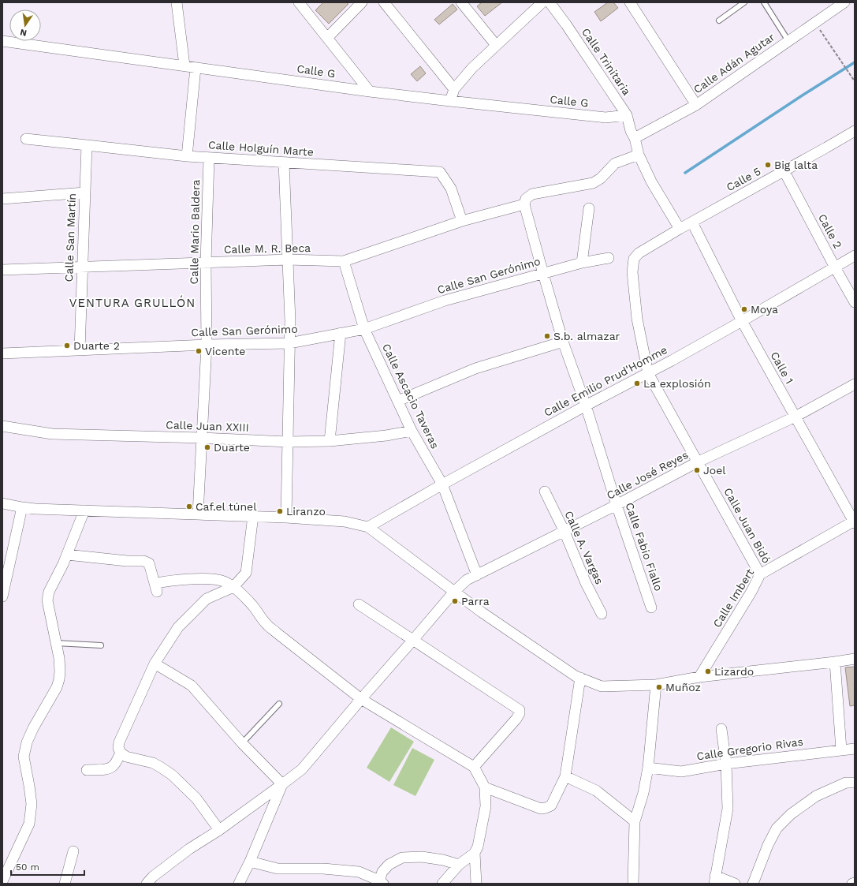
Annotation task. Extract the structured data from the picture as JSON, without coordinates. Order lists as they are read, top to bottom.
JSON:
{
  "streets": {
    "street": [
      "Calle Trinitaria",
      "Calle Adán Agutar",
      "Calle G",
      "Calle Holguín Marte",
      "Calle 5",
      "Calle 2",
      "Calle Mario Baldera",
      "Calle San Martín",
      "Calle M. R. Beca",
      "Calle San Gerónimo",
      "Calle 1",
      "Calle Emilio Prud'Homme",
      "Calle Ascacio Taveras",
      "Calle Juan XXIII",
      "Calle José Reyes",
      "Calle Juan Bidó",
      "Calle Fabio Fiallo",
      "Calle A. Vargas",
      "Calle Imbert",
      "Calle Gregorio Rivas"
    ]
  },
  "crossings": [
    ["Calle Trinitaria", "Calle Adán Agutar"],
    ["Calle Trinitaria", "Calle G"],
    ["Calle Trinitaria", "Calle 5"],
    ["Calle Holguín Marte", "Calle Mario Baldera"],
    ["Calle Holguín Marte", "Calle San Martín"],
    ["Calle Holguín Marte", "Calle M. R. Beca"],
    ["Calle 5", "Calle 2"],
    ["Calle 5", "Calle 1"],
    ["Calle 5", "Calle Emilio Prud'Homme"],
    ["Calle 5", "Calle Juan Bidó"],
    ["Calle 2", "Calle Emilio Prud'Homme"],
    ["Calle Mario Baldera", "Calle M. R. Beca"],
    ["Calle Mario Baldera", "Calle San Gerónimo"],
    ["Calle Mario Baldera", "Calle Juan XXIII"],
    ["Calle San Martín", "Calle M. R. Beca"],
    ["Calle San Martín", "Calle San Gerónimo"],
    ["Calle M. R. Beca", "Calle Ascacio Taveras"],
    ["Calle M. R. Beca", "Calle Fabio Fiallo"],
    ["Calle San Gerónimo", "Calle Ascacio Taveras"],
    ["Calle San Gerónimo", "Calle Fabio Fiallo"],
    ["Calle 1", "Calle Emilio Prud'Homme"],
    ["Calle 1", "Calle José Reyes"],
    ["Calle 1", "Calle Imbert"],
    ["Calle Emilio Prud'Homme", "Calle Ascacio Taveras"],
    ["Calle Emilio Prud'Homme", "Calle Juan Bidó"],
    ["Calle Emilio Prud'Homme", "Calle Fabio Fiallo"],
    ["Calle Ascacio Taveras", "Calle Juan XXIII"],
    ["Calle Ascacio Taveras", "Calle José Reyes"],
    ["Calle José Reyes", "Calle Juan Bidó"],
    ["Calle José Reyes", "Calle Fabio Fiallo"],
    ["Calle José Reyes", "Calle A. Vargas"],
    ["Calle Juan Bidó", "Calle Imbert"]
  ],
  "districts": ["VENTURA GRULLÓN"],
  "places": [
    "Big lalta",
    "Moya",
    "S.b. almazar",
    "Duarte 2",
    "Vicente",
    "La explosión",
    "Duarte",
    "Joel",
    "Caf.el túnel",
    "Liranzo",
    "Parra",
    "Lizardo",
    "Muñoz"
  ],
  "scale_bar": "50 m",
  "north": "bottom"
}
